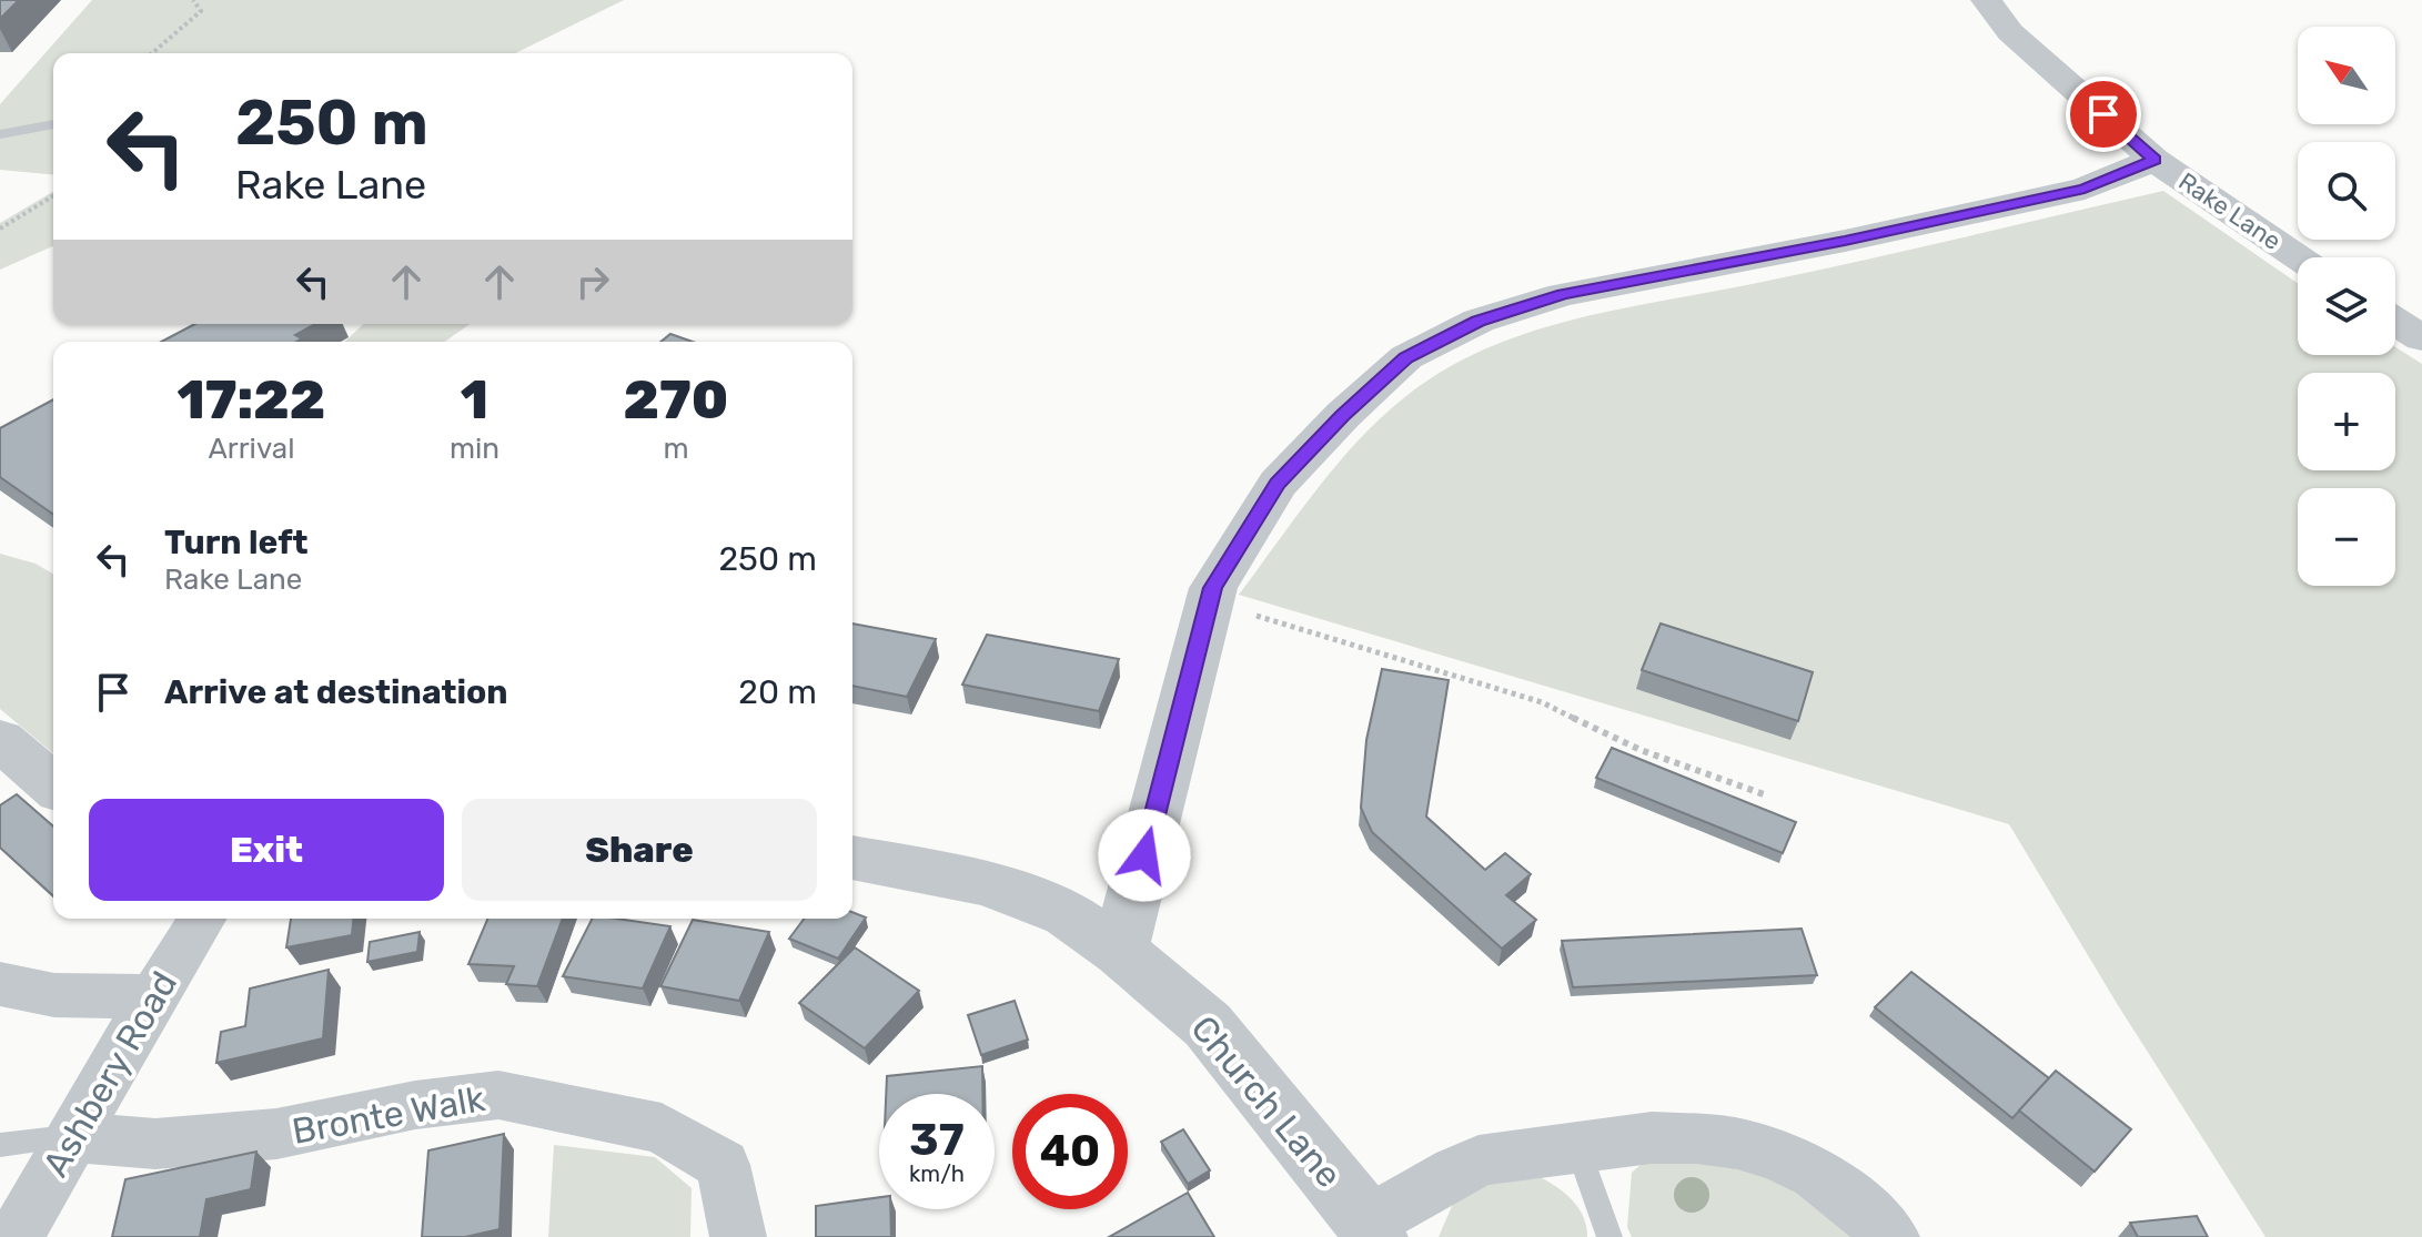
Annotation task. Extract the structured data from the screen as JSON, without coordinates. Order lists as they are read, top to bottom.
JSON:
{
  "streets": {
    "street": [
      "Rake Lane",
      "Ashbery Road",
      "Church Lane",
      "Bronte Walk"
    ]
  },
  "crossings": [
    ["Ashbery Road", "Bronte Walk"]
  ],
  "north": "top left",
  "page": {
    "map_buttons": ["+", "−"],
    "turn": ["250 m", "Rake Lane"],
    "eta": [
      "17:22",
      "Arrival",
      "1",
      "min",
      "270",
      "m"
    ],
    "list": [
      {
        "name": "Turn left",
        "note": "Rake Lane",
        "value": "250 m"
      },
      {
        "name": "Arrive at destination",
        "value": "20 m"
      }
    ],
    "buttons": ["Exit", "Share"],
    "speed": "37 km/h",
    "limit": "40"
  }
}
